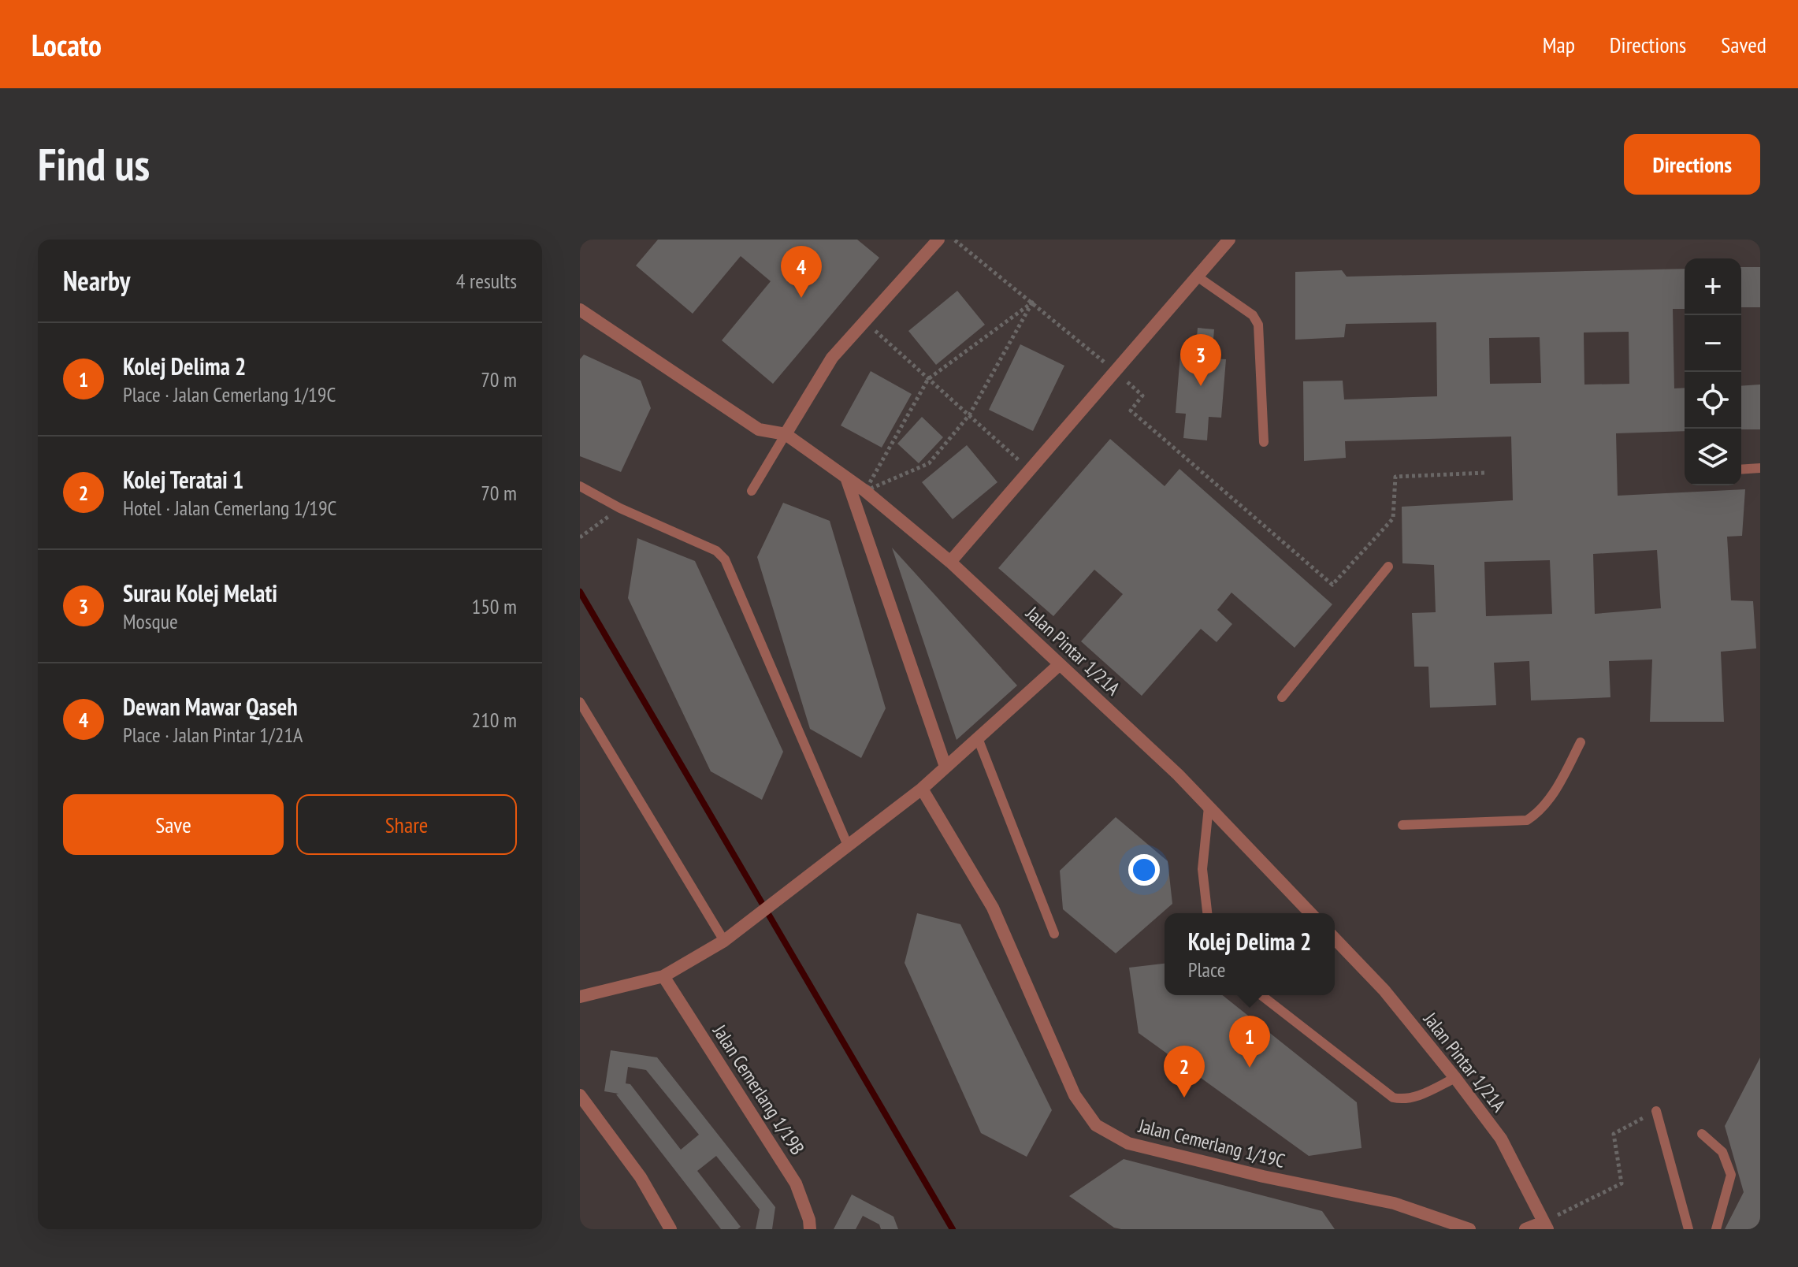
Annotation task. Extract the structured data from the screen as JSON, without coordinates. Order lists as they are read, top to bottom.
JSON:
{
  "streets": {
    "street": ["Jalan Pintar 1/21A", "Jalan Cemerlang 1/19B", "Jalan Cemerlang 1/19C"]
  },
  "page": {
    "header": "Locato",
    "nav": ["Map", "Directions", "Saved"],
    "buttons": [
      "Directions",
      ["Save", "Share"]
    ],
    "title": "Find us",
    "heading": ["Nearby", "4 results"],
    "pins": [
      "4",
      "3",
      "1",
      "2"
    ],
    "map_buttons": ["+", "−"],
    "list": [
      {
        "mark": "1",
        "name": "Kolej Delima 2",
        "note": "Place · Jalan Cemerlang 1/19C",
        "value": "70 m"
      },
      {
        "mark": "2",
        "name": "Kolej Teratai 1",
        "note": "Hotel · Jalan Cemerlang 1/19C",
        "value": "70 m"
      },
      {
        "mark": "3",
        "name": "Surau Kolej Melati",
        "note": "Mosque",
        "value": "150 m"
      },
      {
        "mark": "4",
        "name": "Dewan Mawar Qaseh",
        "note": "Place · Jalan Pintar 1/21A",
        "value": "210 m"
      }
    ],
    "popup": ["Kolej Delima 2", "Place"]
  }
}
